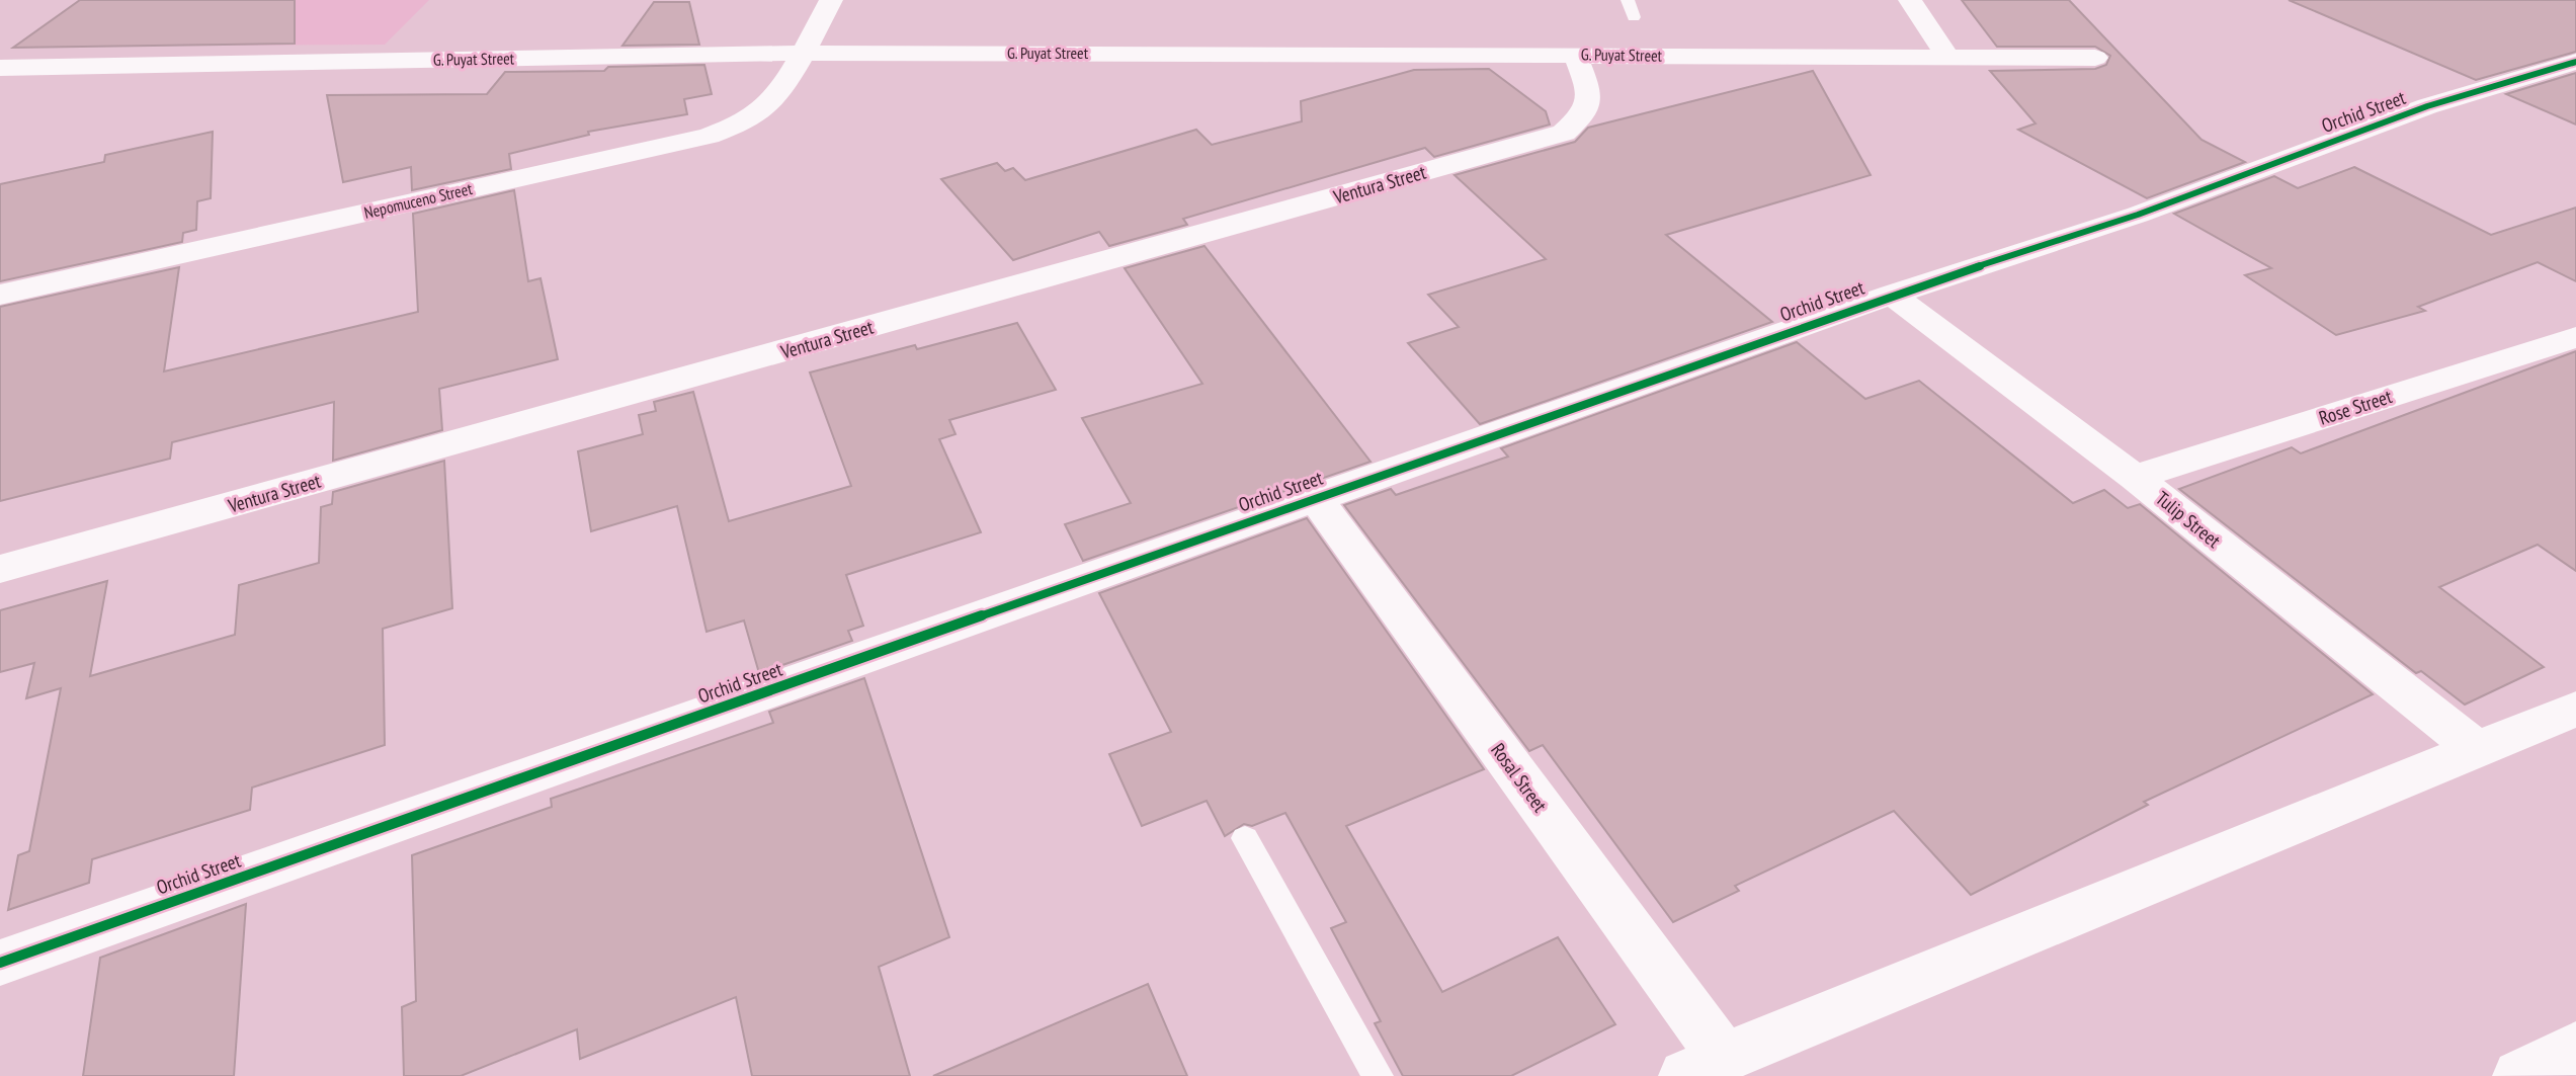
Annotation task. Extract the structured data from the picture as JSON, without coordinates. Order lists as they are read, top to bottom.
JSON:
{
  "streets": {
    "street": [
      "G. Puyat Street",
      "Orchid Street",
      "Ventura Street",
      "Nepomuceno Street",
      "Rose Street",
      "Tulip Street",
      "Rosal Street"
    ]
  },
  "crossings": [
    ["G. Puyat Street", "Ventura Street"],
    ["G. Puyat Street", "Nepomuceno Street"],
    ["Orchid Street", "Tulip Street"],
    ["Orchid Street", "Rosal Street"],
    ["Rose Street", "Tulip Street"]
  ]
}
